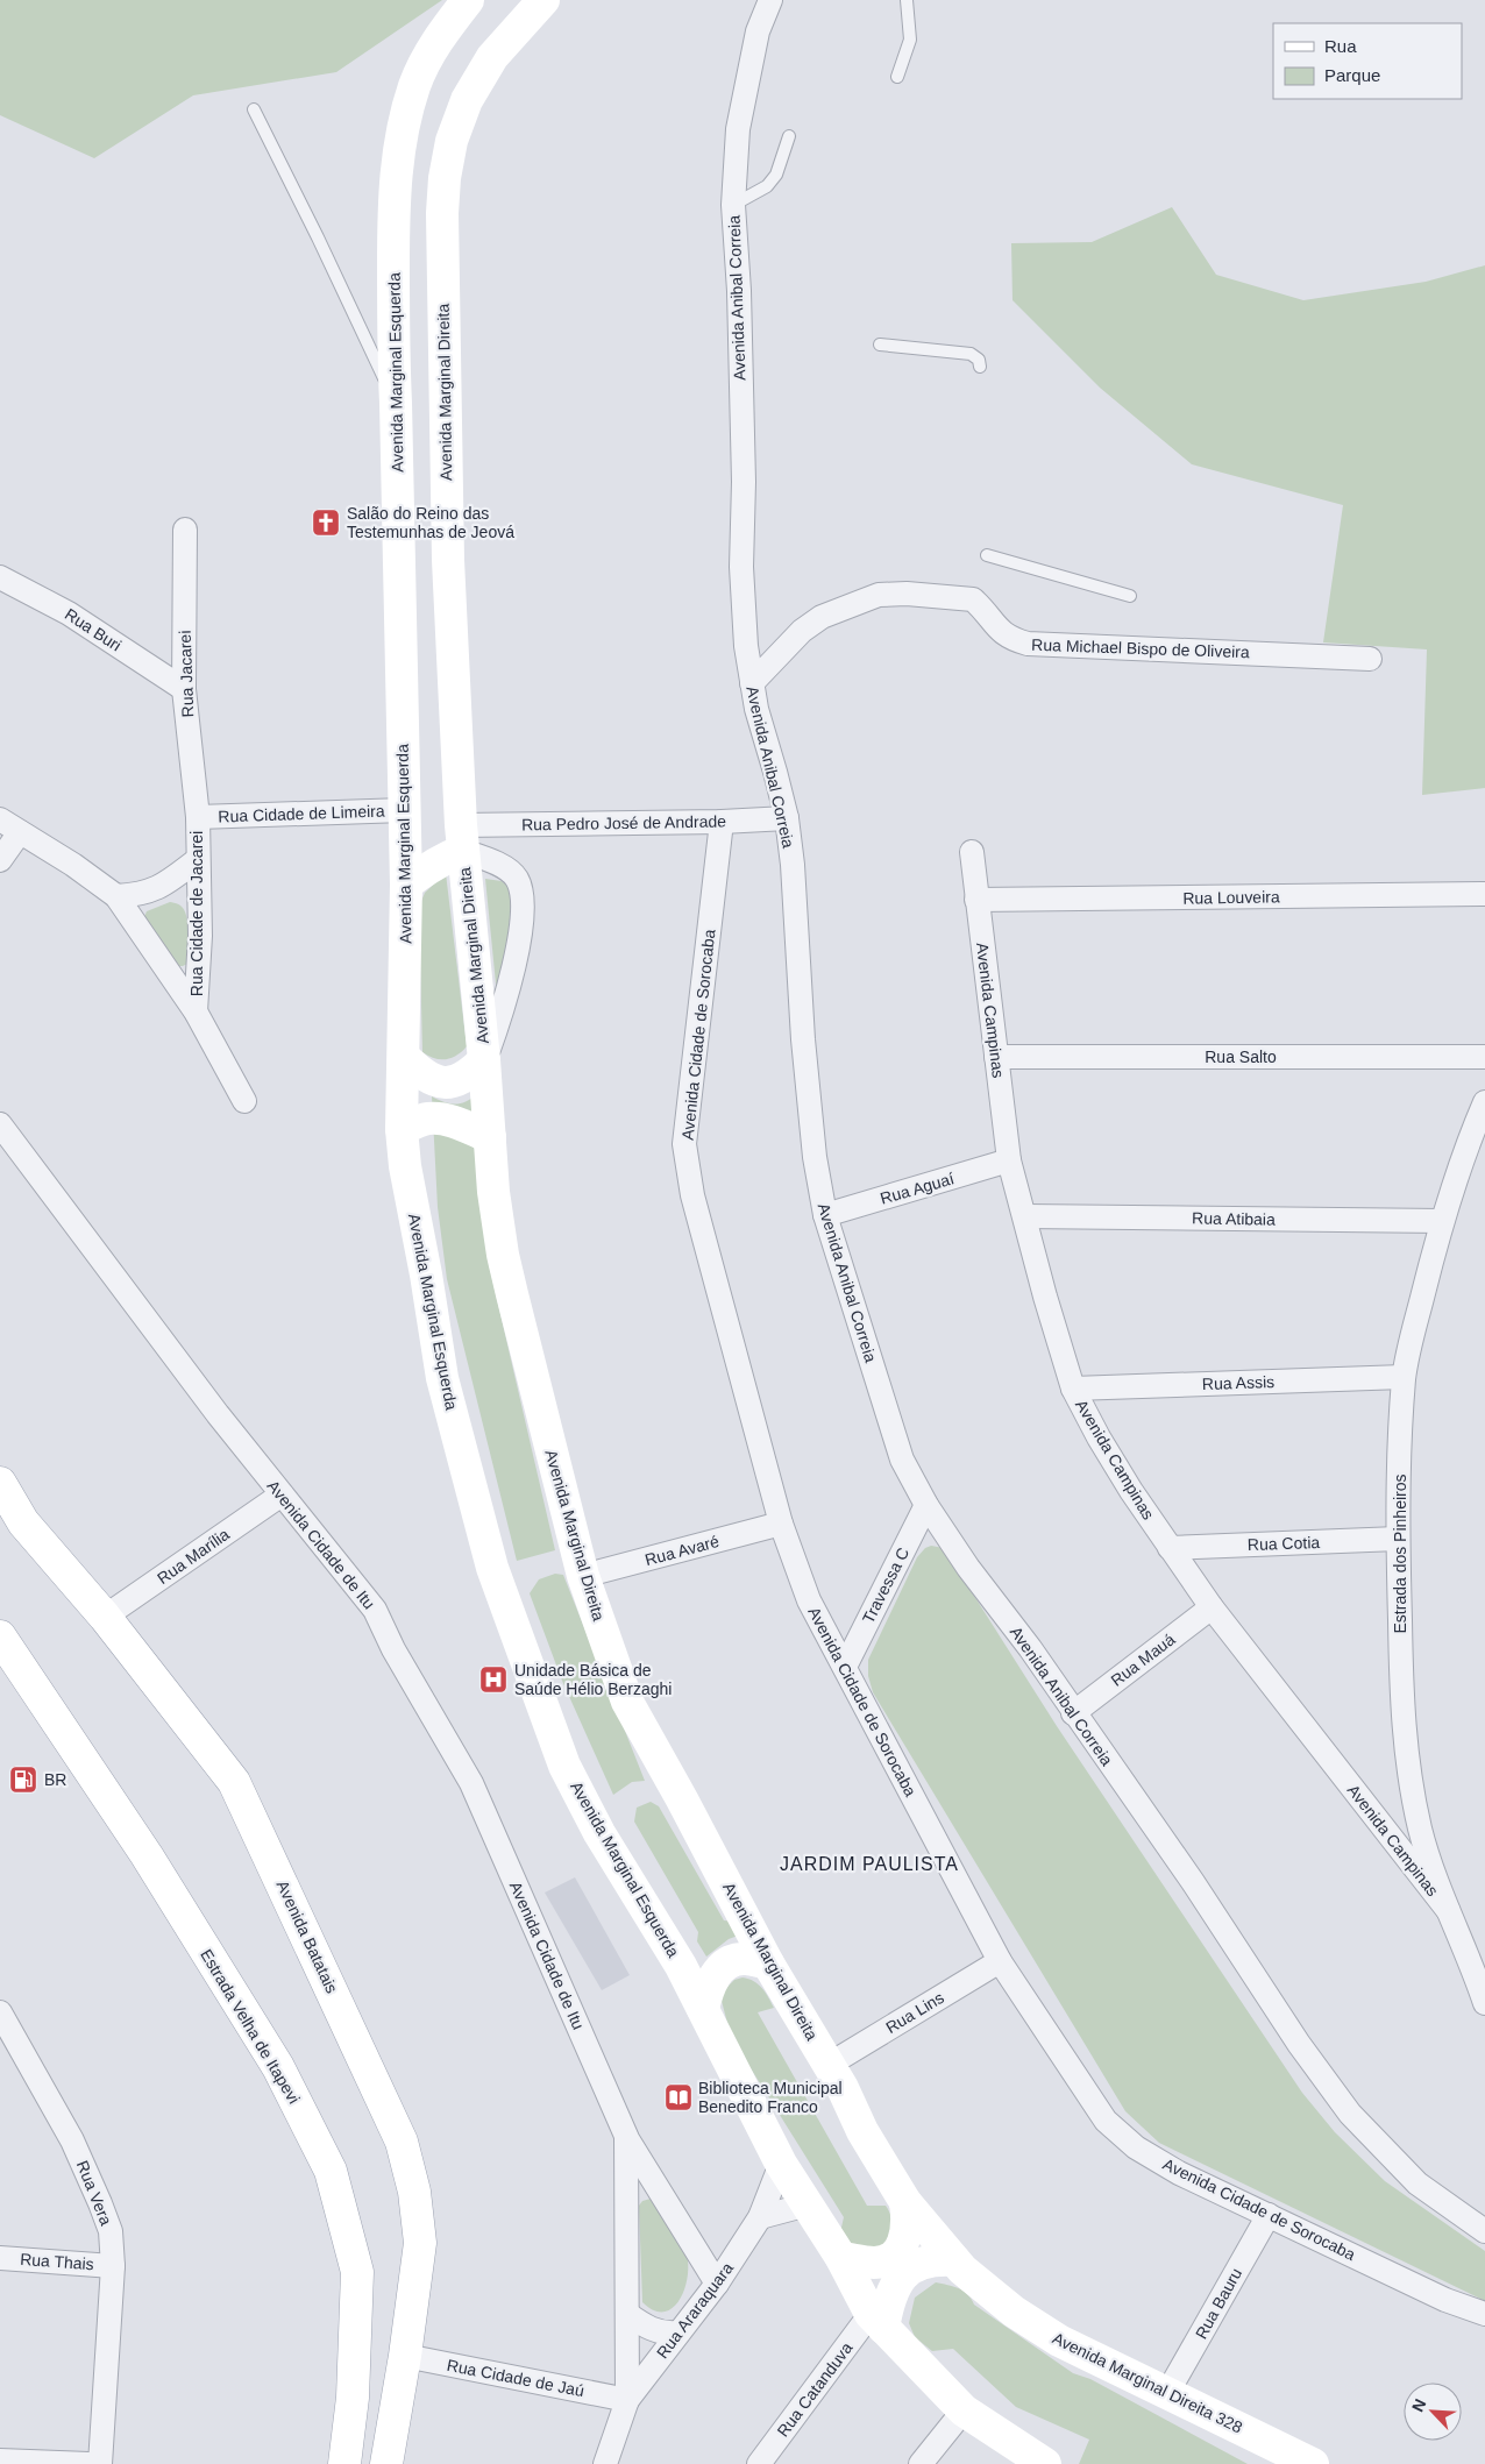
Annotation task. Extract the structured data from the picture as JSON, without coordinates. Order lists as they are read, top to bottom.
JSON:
{
  "streets": {
    "main road": [
      "Avenida Marginal Esquerda",
      "Avenida Marginal Direita",
      "Avenida Batatais",
      "Estrada Velha de Itapevi",
      "Avenida Marginal Direita 328"
    ],
    "street": [
      "Avenida Anibal Correia",
      "Rua Buri",
      "Rua Michael Bispo de Oliveira",
      "Rua Jacarei",
      "Rua Cidade de Limeira",
      "Rua Pedro José de Andrade",
      "Rua Louveira",
      "Rua Cidade de Jacarei",
      "Avenida Campinas",
      "Avenida Cidade de Sorocaba",
      "Rua Salto",
      "Rua Aguaí",
      "Rua Atibaia",
      "Rua Assis",
      "Rua Cotia",
      "Avenida Cidade de Itu",
      "Rua Avaré",
      "Estrada dos Pinheiros",
      "Rua Marília",
      "Travessa C",
      "Rua Mauá",
      "Rua Lins",
      "Rua Vera",
      "Rua Thais",
      "Rua Bauru",
      "Rua Araraquara",
      "Rua Cidade de Jaú",
      "Rua Catanduva"
    ]
  },
  "crossings": [
    ["Avenida Anibal Correia", "Rua Michael Bispo de Oliveira"],
    ["Avenida Anibal Correia", "Rua Pedro José de Andrade"],
    ["Avenida Anibal Correia", "Rua Aguaí"],
    ["Avenida Anibal Correia", "Travessa C"],
    ["Avenida Anibal Correia", "Rua Mauá"],
    ["Avenida Marginal Esquerda", "Rua Cidade de Limeira"],
    ["Avenida Marginal Esquerda", "Rua Araraquara"],
    ["Avenida Marginal Esquerda", "Rua Catanduva"],
    ["Avenida Marginal Direita", "Rua Pedro José de Andrade"],
    ["Avenida Marginal Direita", "Rua Avaré"],
    ["Avenida Marginal Direita", "Rua Lins"],
    ["Avenida Marginal Direita", "Avenida Marginal Direita 328"],
    ["Rua Buri", "Rua Jacarei"],
    ["Rua Jacarei", "Rua Cidade de Limeira"],
    ["Rua Jacarei", "Rua Cidade de Jacarei"],
    ["Rua Cidade de Limeira", "Rua Cidade de Jacarei"],
    ["Rua Pedro José de Andrade", "Avenida Cidade de Sorocaba"],
    ["Rua Louveira", "Avenida Campinas"],
    ["Avenida Campinas", "Rua Salto"],
    ["Avenida Campinas", "Rua Aguaí"],
    ["Avenida Campinas", "Rua Atibaia"],
    ["Avenida Campinas", "Rua Assis"],
    ["Avenida Campinas", "Rua Cotia"],
    ["Avenida Campinas", "Estrada dos Pinheiros"],
    ["Avenida Campinas", "Rua Mauá"],
    ["Avenida Cidade de Sorocaba", "Rua Avaré"],
    ["Avenida Cidade de Sorocaba", "Travessa C"],
    ["Avenida Cidade de Sorocaba", "Rua Lins"],
    ["Avenida Cidade de Sorocaba", "Rua Bauru"],
    ["Rua Atibaia", "Estrada dos Pinheiros"],
    ["Rua Assis", "Estrada dos Pinheiros"],
    ["Rua Cotia", "Estrada dos Pinheiros"],
    ["Avenida Cidade de Itu", "Rua Marília"],
    ["Avenida Cidade de Itu", "Rua Araraquara"],
    ["Avenida Cidade de Itu", "Rua Cidade de Jaú"],
    ["Rua Marília", "Avenida Batatais"],
    ["Avenida Batatais", "Rua Cidade de Jaú"],
    ["Rua Lins", "Avenida Marginal Direita 328"],
    ["Rua Vera", "Rua Thais"],
    ["Rua Bauru", "Avenida Marginal Direita 328"],
    ["Rua Araraquara", "Rua Cidade de Jaú"]
  ],
  "districts": ["JARDIM PAULISTA"],
  "places": {
    "church": ["Salão do Reino das Testemunhas de Jeová"],
    "hospital": ["Unidade Básica de Saúde Hélio Berzaghi"],
    "fuel station": ["BR"],
    "library": ["Biblioteca Municipal Benedito Franco"]
  },
  "legend": ["Rua", "Parque"],
  "north": "top left"
}
